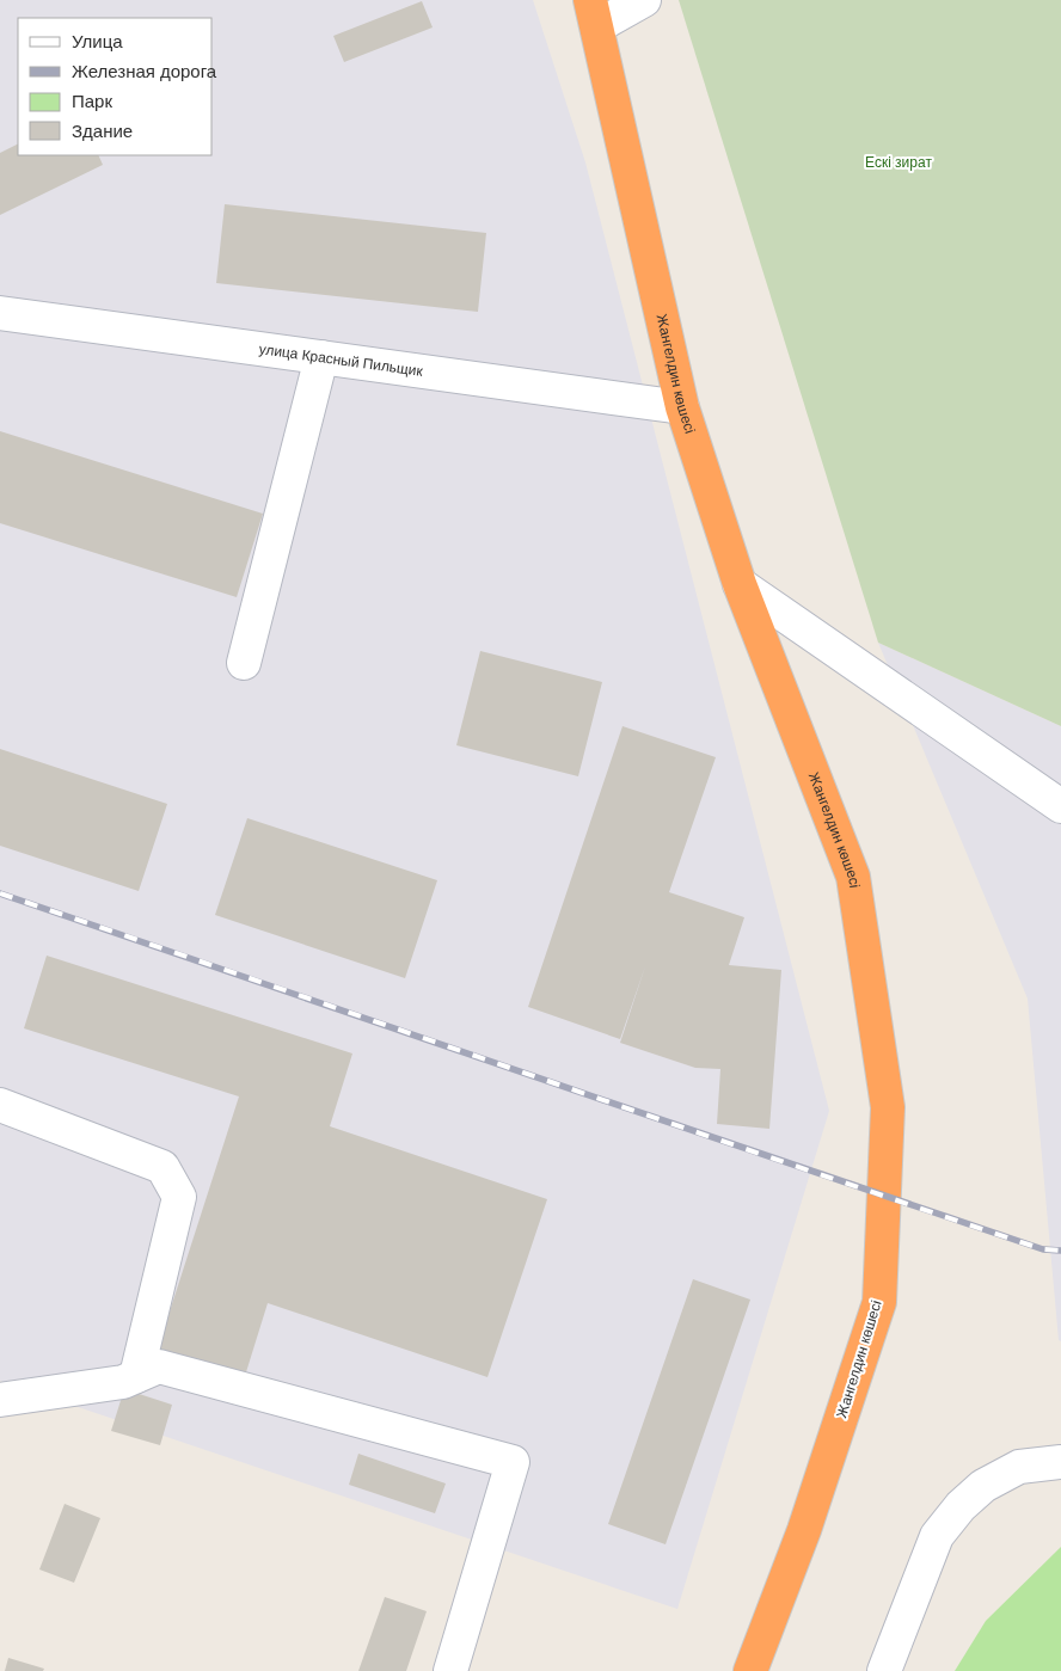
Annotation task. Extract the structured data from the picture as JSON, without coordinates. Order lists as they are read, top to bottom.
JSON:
{
  "streets": {
    "highway": ["Жангелдин көшесі"],
    "street": ["улица Красный Пильщик"]
  },
  "crossings": [
    ["улица Красный Пильщик", "Жангелдин көшесі"]
  ],
  "parks": ["Ескі зират"],
  "legend": [
    "Улица",
    "Железная дорога",
    "Парк",
    "Здание"
  ]
}
